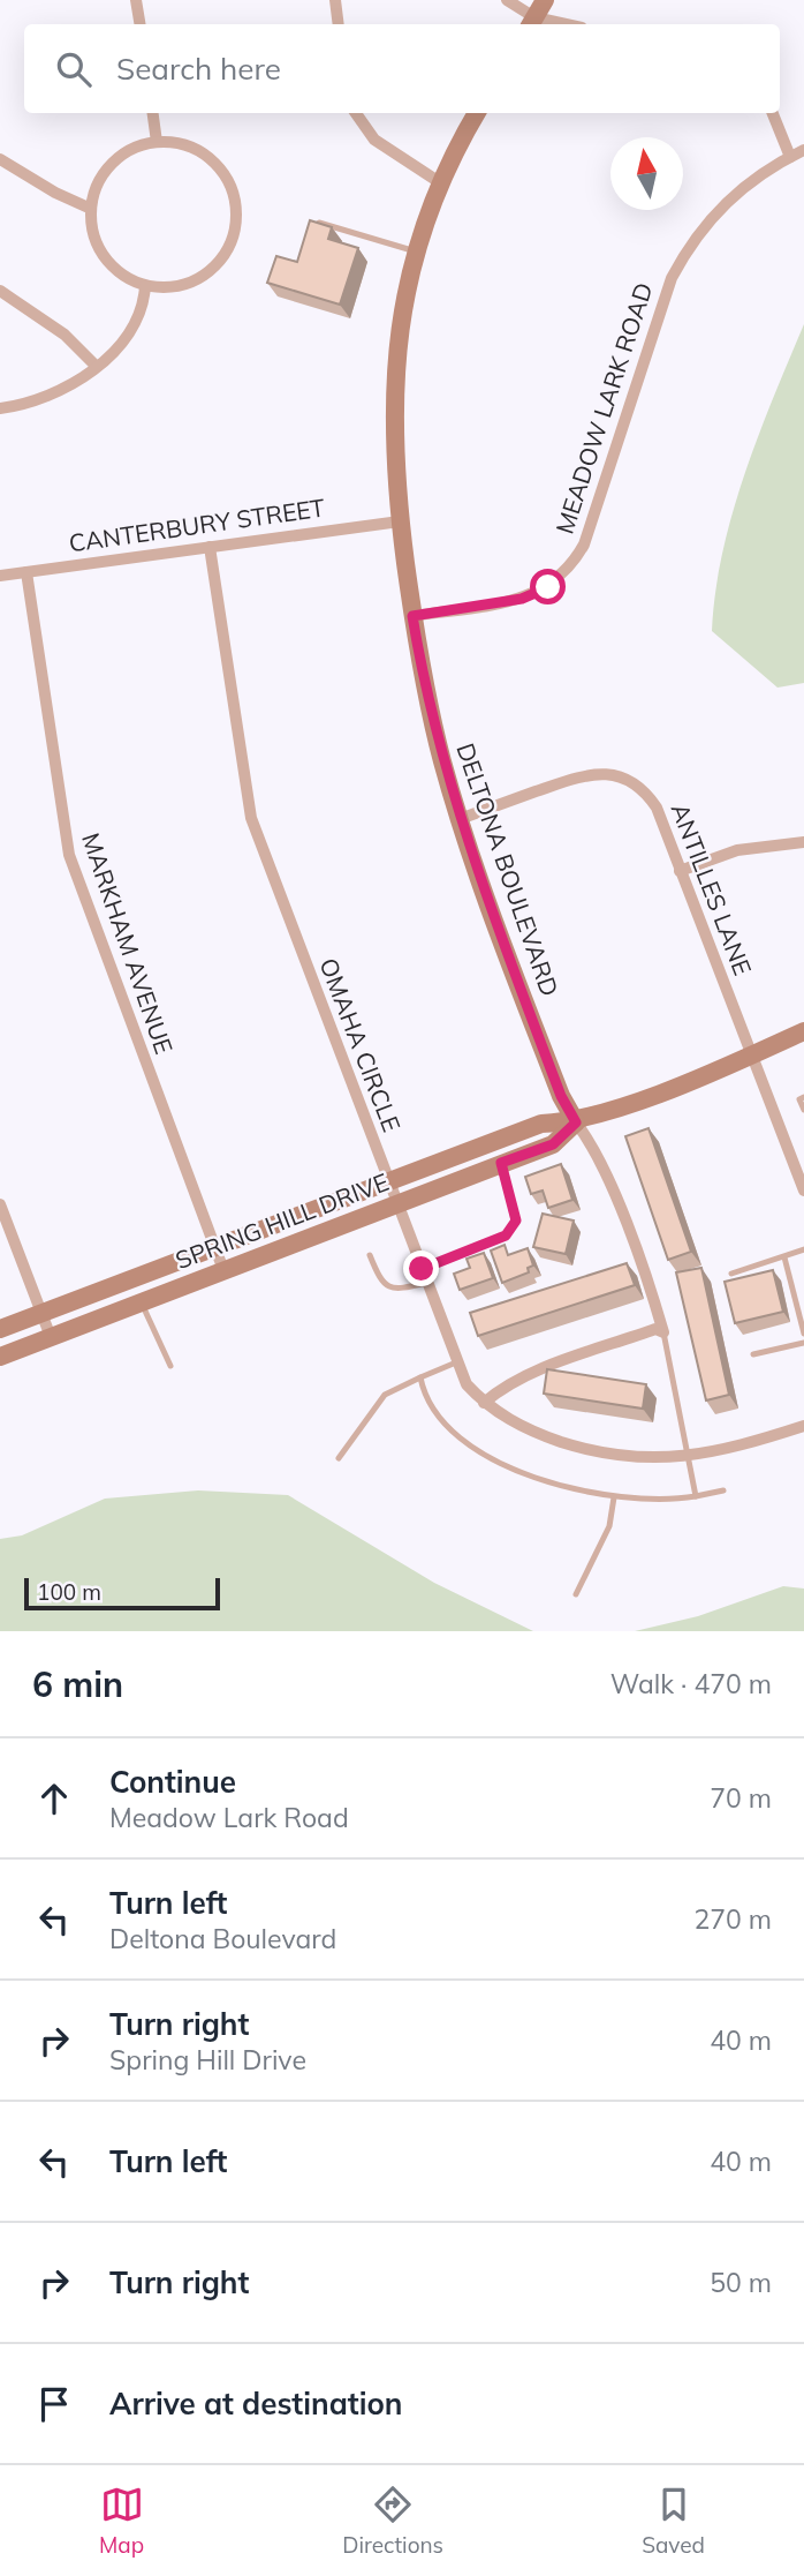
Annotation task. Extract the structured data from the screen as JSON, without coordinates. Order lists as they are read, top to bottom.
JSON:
{
  "streets": {
    "main road": ["DELTONA BOULEVARD", "SPRING HILL DRIVE"],
    "street": [
      "MEADOW LARK ROAD",
      "CANTERBURY STREET",
      "ANTILLES LANE",
      "MARKHAM AVENUE",
      "OMAHA CIRCLE"
    ]
  },
  "crossings": [
    ["MEADOW LARK ROAD", "DELTONA BOULEVARD"],
    ["CANTERBURY STREET", "DELTONA BOULEVARD"],
    ["CANTERBURY STREET", "MARKHAM AVENUE"],
    ["CANTERBURY STREET", "OMAHA CIRCLE"],
    ["DELTONA BOULEVARD", "ANTILLES LANE"],
    ["DELTONA BOULEVARD", "SPRING HILL DRIVE"],
    ["ANTILLES LANE", "SPRING HILL DRIVE"],
    ["MARKHAM AVENUE", "SPRING HILL DRIVE"],
    ["OMAHA CIRCLE", "SPRING HILL DRIVE"]
  ],
  "scale_bar": "100 m",
  "north": "top",
  "page": {
    "search": "Search here",
    "scale": "100 m",
    "heading": ["6 min", "Walk · 470 m"],
    "list": [
      ["Continue", "Meadow Lark Road", "70 m"],
      ["Turn left", "Deltona Boulevard", "270 m"],
      ["Turn right", "Spring Hill Drive", "40 m"],
      ["Turn left", "40 m"],
      ["Turn right", "50 m"],
      "Arrive at destination"
    ],
    "nav": ["Map", "Directions", "Saved"]
  }
}
